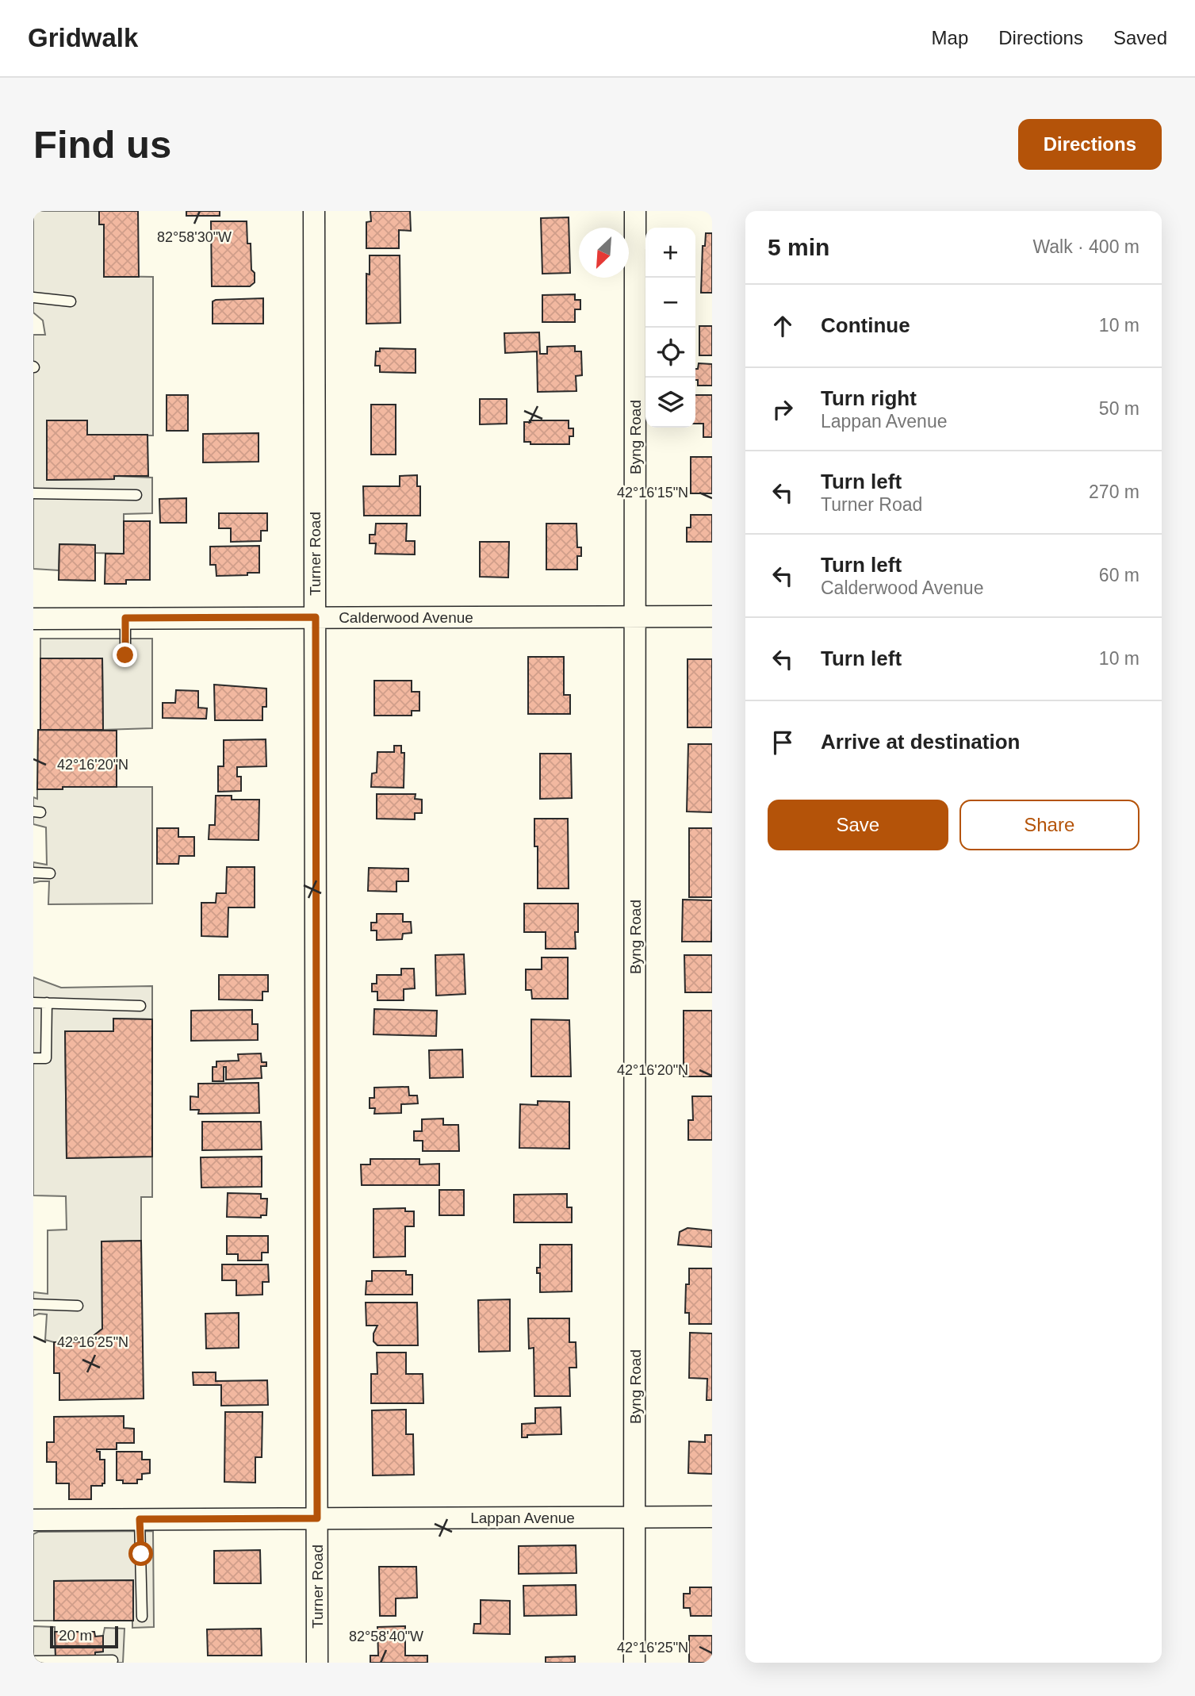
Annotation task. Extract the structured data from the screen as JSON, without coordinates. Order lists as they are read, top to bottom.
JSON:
{
  "streets": {
    "street": [
      "Byng Road",
      "Turner Road",
      "Calderwood Avenue",
      "Lappan Avenue"
    ]
  },
  "crossings": [
    ["Byng Road", "Calderwood Avenue"],
    ["Byng Road", "Lappan Avenue"],
    ["Turner Road", "Calderwood Avenue"],
    ["Turner Road", "Lappan Avenue"]
  ],
  "scale_bar": "20 m",
  "north": "bottom left",
  "page": {
    "header": "Gridwalk",
    "nav": ["Map", "Directions", "Saved"],
    "buttons": [
      "Directions",
      ["Save", "Share"]
    ],
    "title": "Find us",
    "heading": ["5 min", "Walk · 400 m"],
    "map_buttons": ["+", "−"],
    "list": [
      ["Continue", "10 m"],
      ["Turn right", "Lappan Avenue", "50 m"],
      ["Turn left", "Turner Road", "270 m"],
      ["Turn left", "Calderwood Avenue", "60 m"],
      ["Turn left", "10 m"],
      "Arrive at destination"
    ],
    "scale": "20 m"
  },
  "coordinates": [
    "82°58'30\"W",
    "42°16'15\"N",
    "42°16'20\"N",
    "42°16'25\"N",
    "82°58'40\"W"
  ]
}
